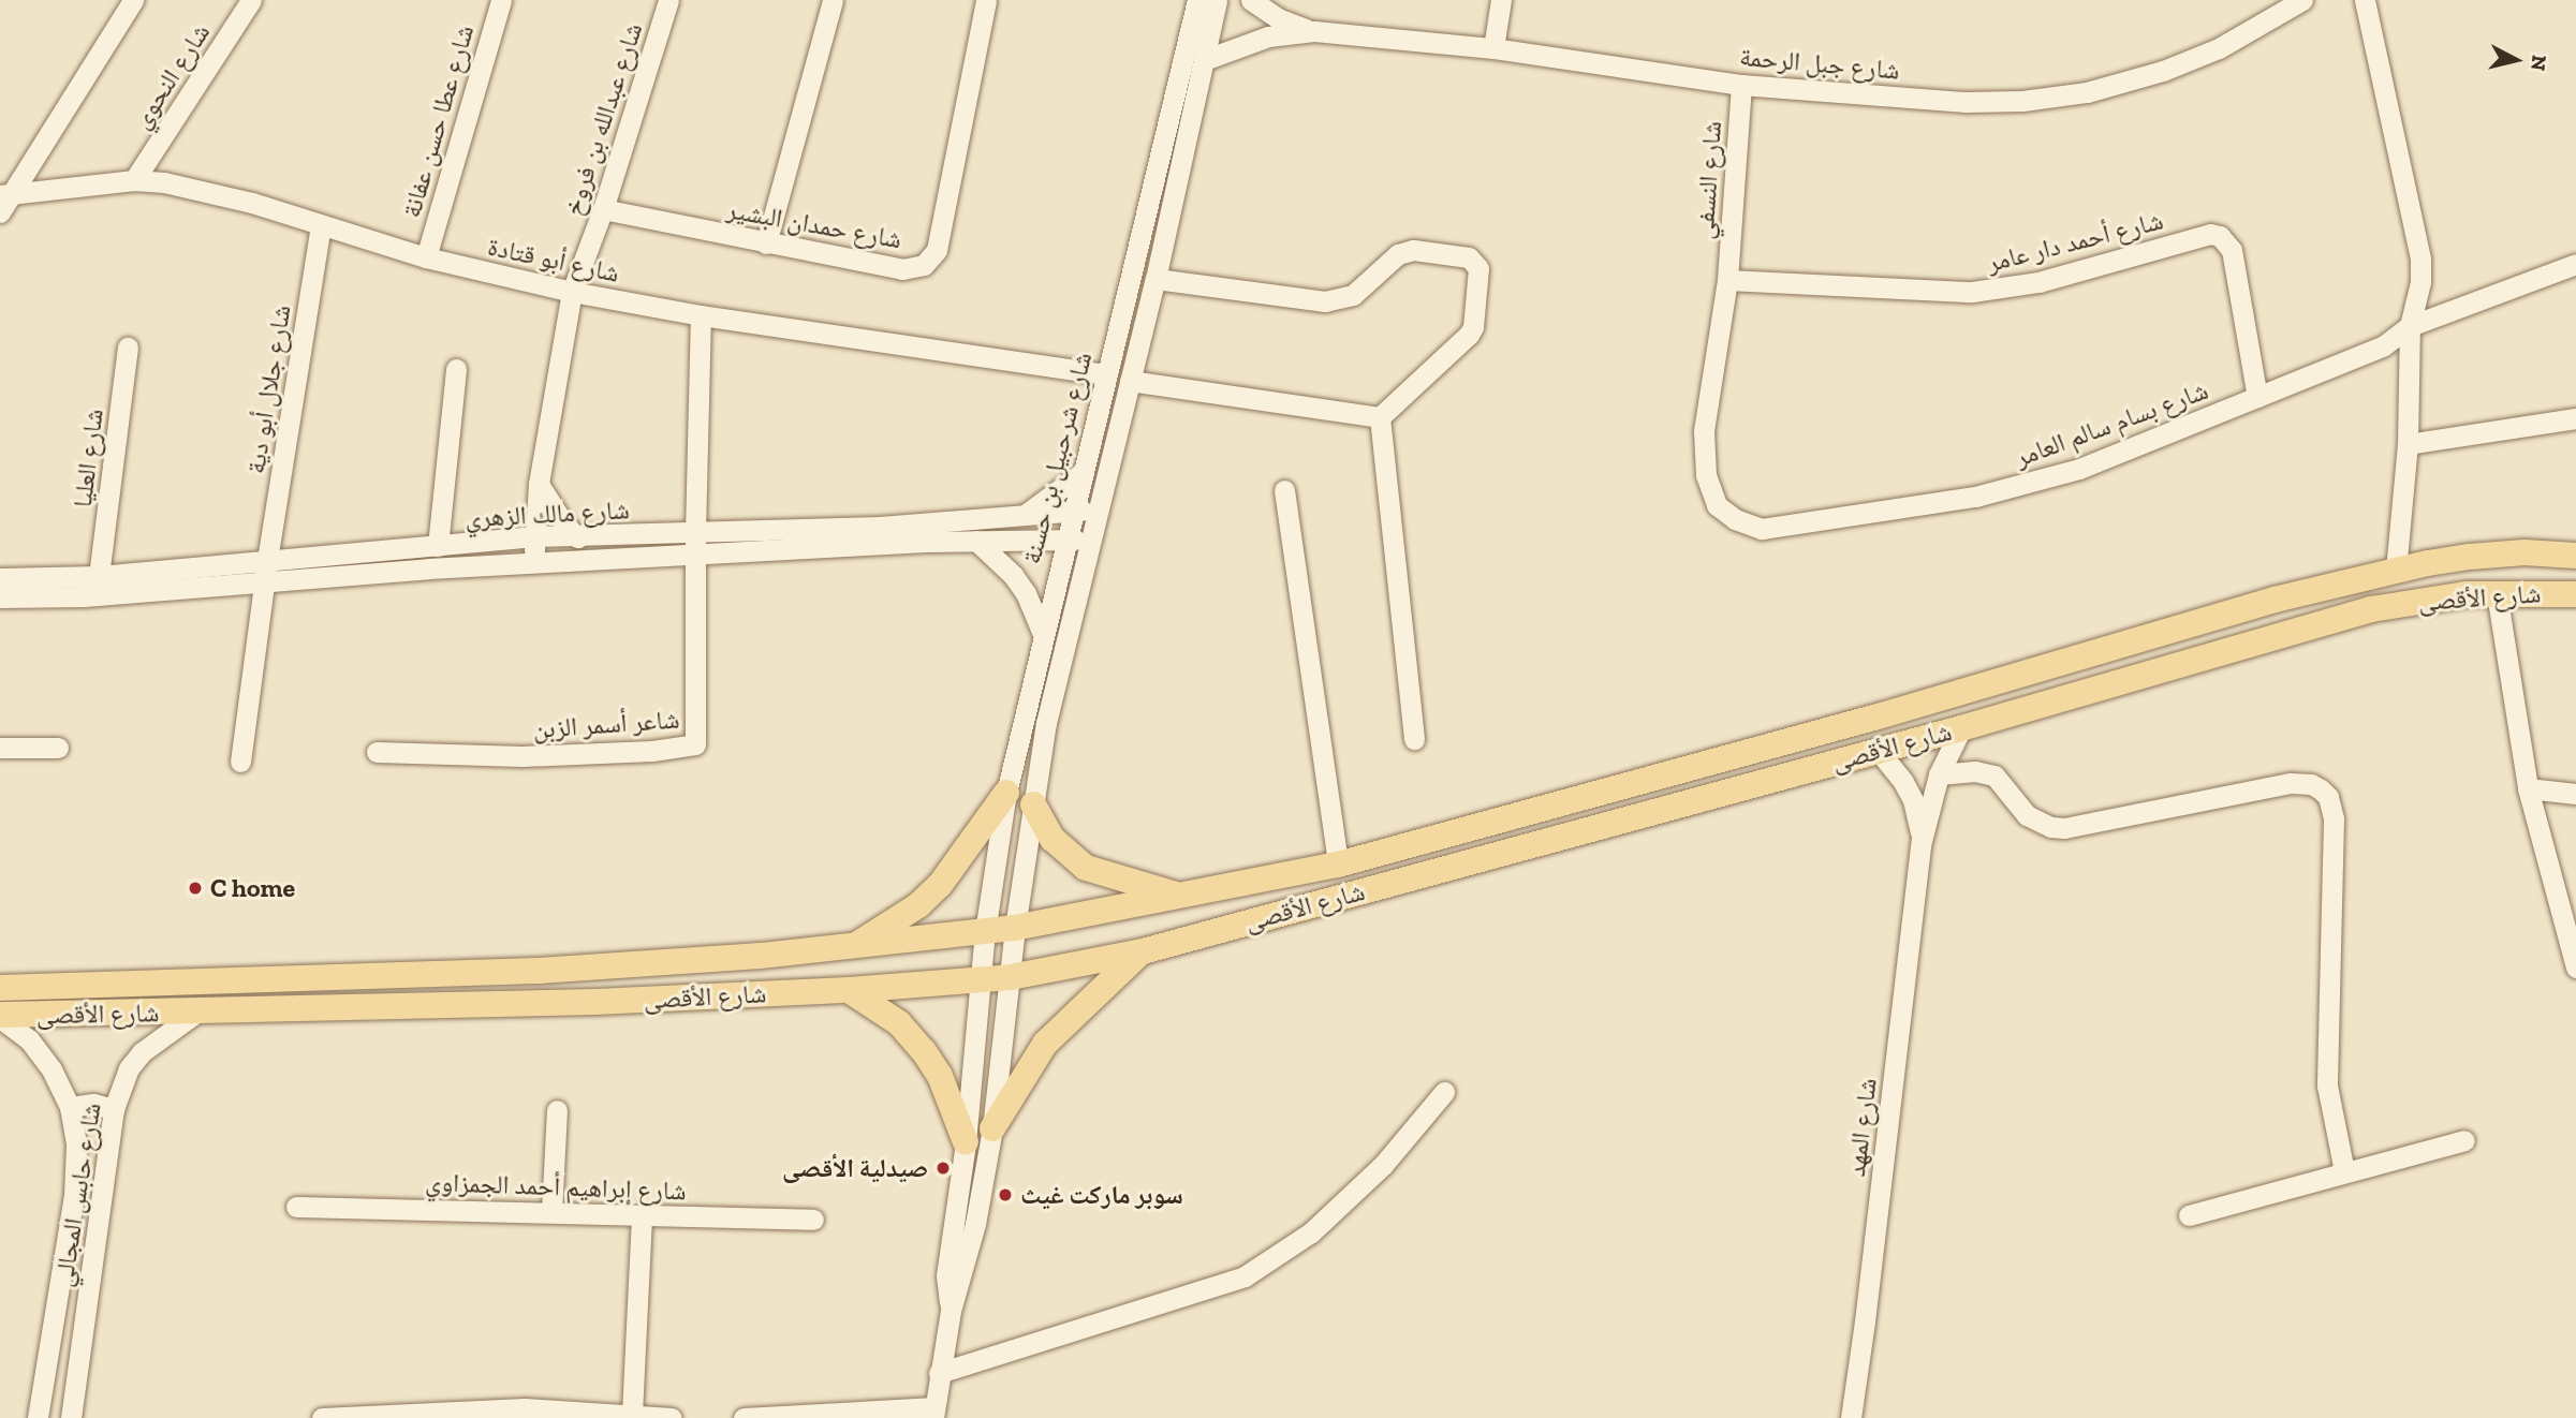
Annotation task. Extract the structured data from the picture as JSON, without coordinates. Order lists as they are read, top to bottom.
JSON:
{
  "streets": {
    "main road": ["شارع الأقصى"],
    "street": [
      "شارع جبل الرحمة",
      "شارع النحوي",
      "شارع عبدالله بن فروخ",
      "شارع عطا حسن عفانة",
      "شارع النسفي",
      "شارع حمدان البشير",
      "شارع أحمد دار عامر",
      "شارع أبو قتادة",
      "شارع جلال أبو دية",
      "شارع بسام سالم العامر",
      "شارع العليا",
      "شارع شرحبيل بن حسنة",
      "شارع مالك الزهري",
      "شاعر أسمر الزبن",
      "شارع المهد",
      "شارع إبراهيم أحمد الجمزاوي",
      "شارع حابس المجالي"
    ]
  },
  "crossings": [
    ["شارع جبل الرحمة", "شارع النسفي"],
    ["شارع جبل الرحمة", "شارع شرحبيل بن حسنة"],
    ["شارع النحوي", "شارع أبو قتادة"],
    ["شارع عبدالله بن فروخ", "شارع حمدان البشير"],
    ["شارع عبدالله بن فروخ", "شارع أبو قتادة"],
    ["شارع عبدالله بن فروخ", "شارع مالك الزهري"],
    ["شارع عطا حسن عفانة", "شارع أبو قتادة"],
    ["شارع النسفي", "شارع أحمد دار عامر"],
    ["شارع النسفي", "شارع بسام سالم العامر"],
    ["شارع أحمد دار عامر", "شارع بسام سالم العامر"],
    ["شارع أبو قتادة", "شارع جلال أبو دية"],
    ["شارع أبو قتادة", "شارع شرحبيل بن حسنة"],
    ["شارع جلال أبو دية", "شارع مالك الزهري"],
    ["شارع العليا", "شارع مالك الزهري"],
    ["شارع شرحبيل بن حسنة", "شارع مالك الزهري"],
    ["شارع شرحبيل بن حسنة", "شارع الأقصى"],
    ["شارع مالك الزهري", "شاعر أسمر الزبن"],
    ["شارع الأقصى", "شارع المهد"],
    ["شارع الأقصى", "شارع حابس المجالي"]
  ],
  "places": ["C home", "صيدلية الأقصى", "سوبر ماركت غيث"],
  "north": "right"
}
